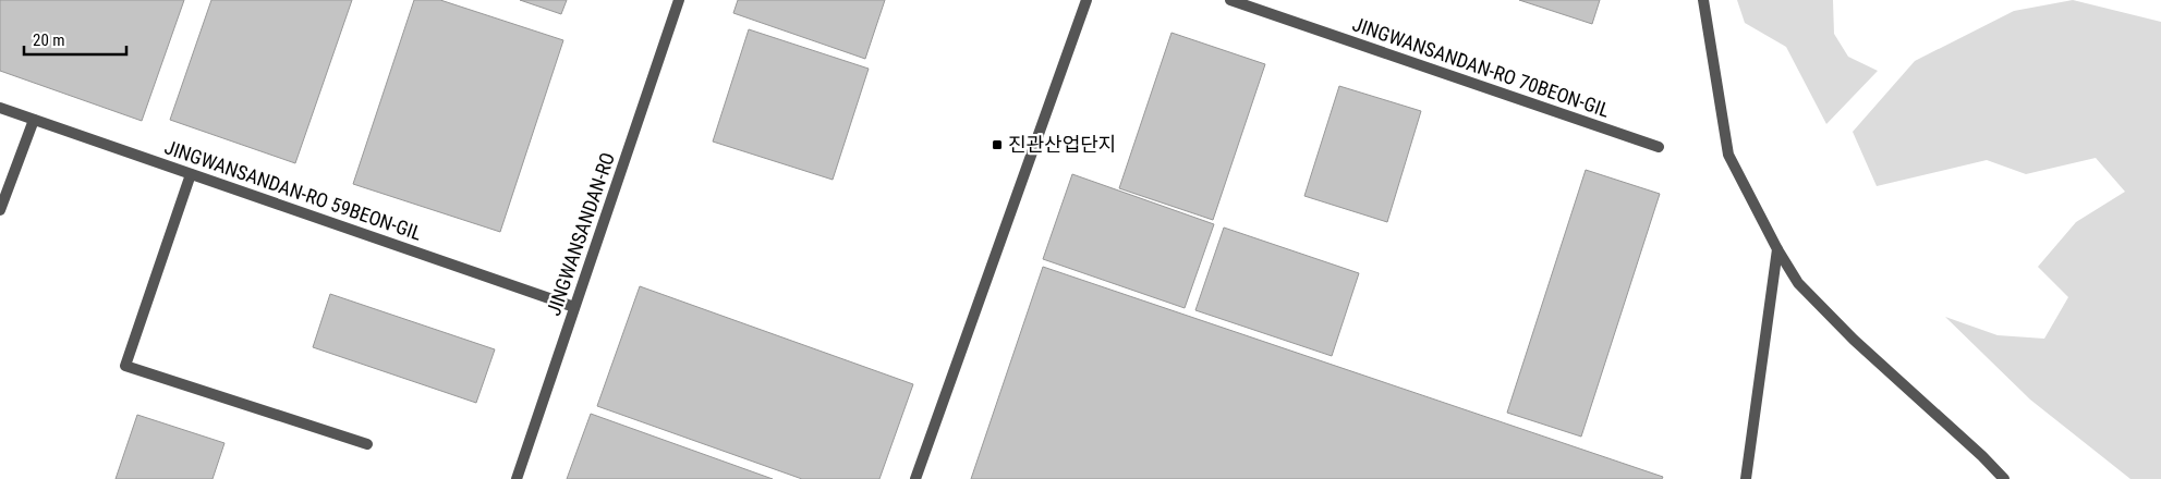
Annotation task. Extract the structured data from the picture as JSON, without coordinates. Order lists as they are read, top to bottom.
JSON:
{
  "streets": {
    "street": ["JINGWANSANDAN-RO 70BEON-GIL", "JINGWANSANDAN-RO 59BEON-GIL", "JINGWANSANDAN-RO"]
  },
  "crossings": [
    ["JINGWANSANDAN-RO 59BEON-GIL", "JINGWANSANDAN-RO"]
  ],
  "places": {
    "transit": ["진관산업단지"]
  },
  "scale_bar": "20 m"
}
